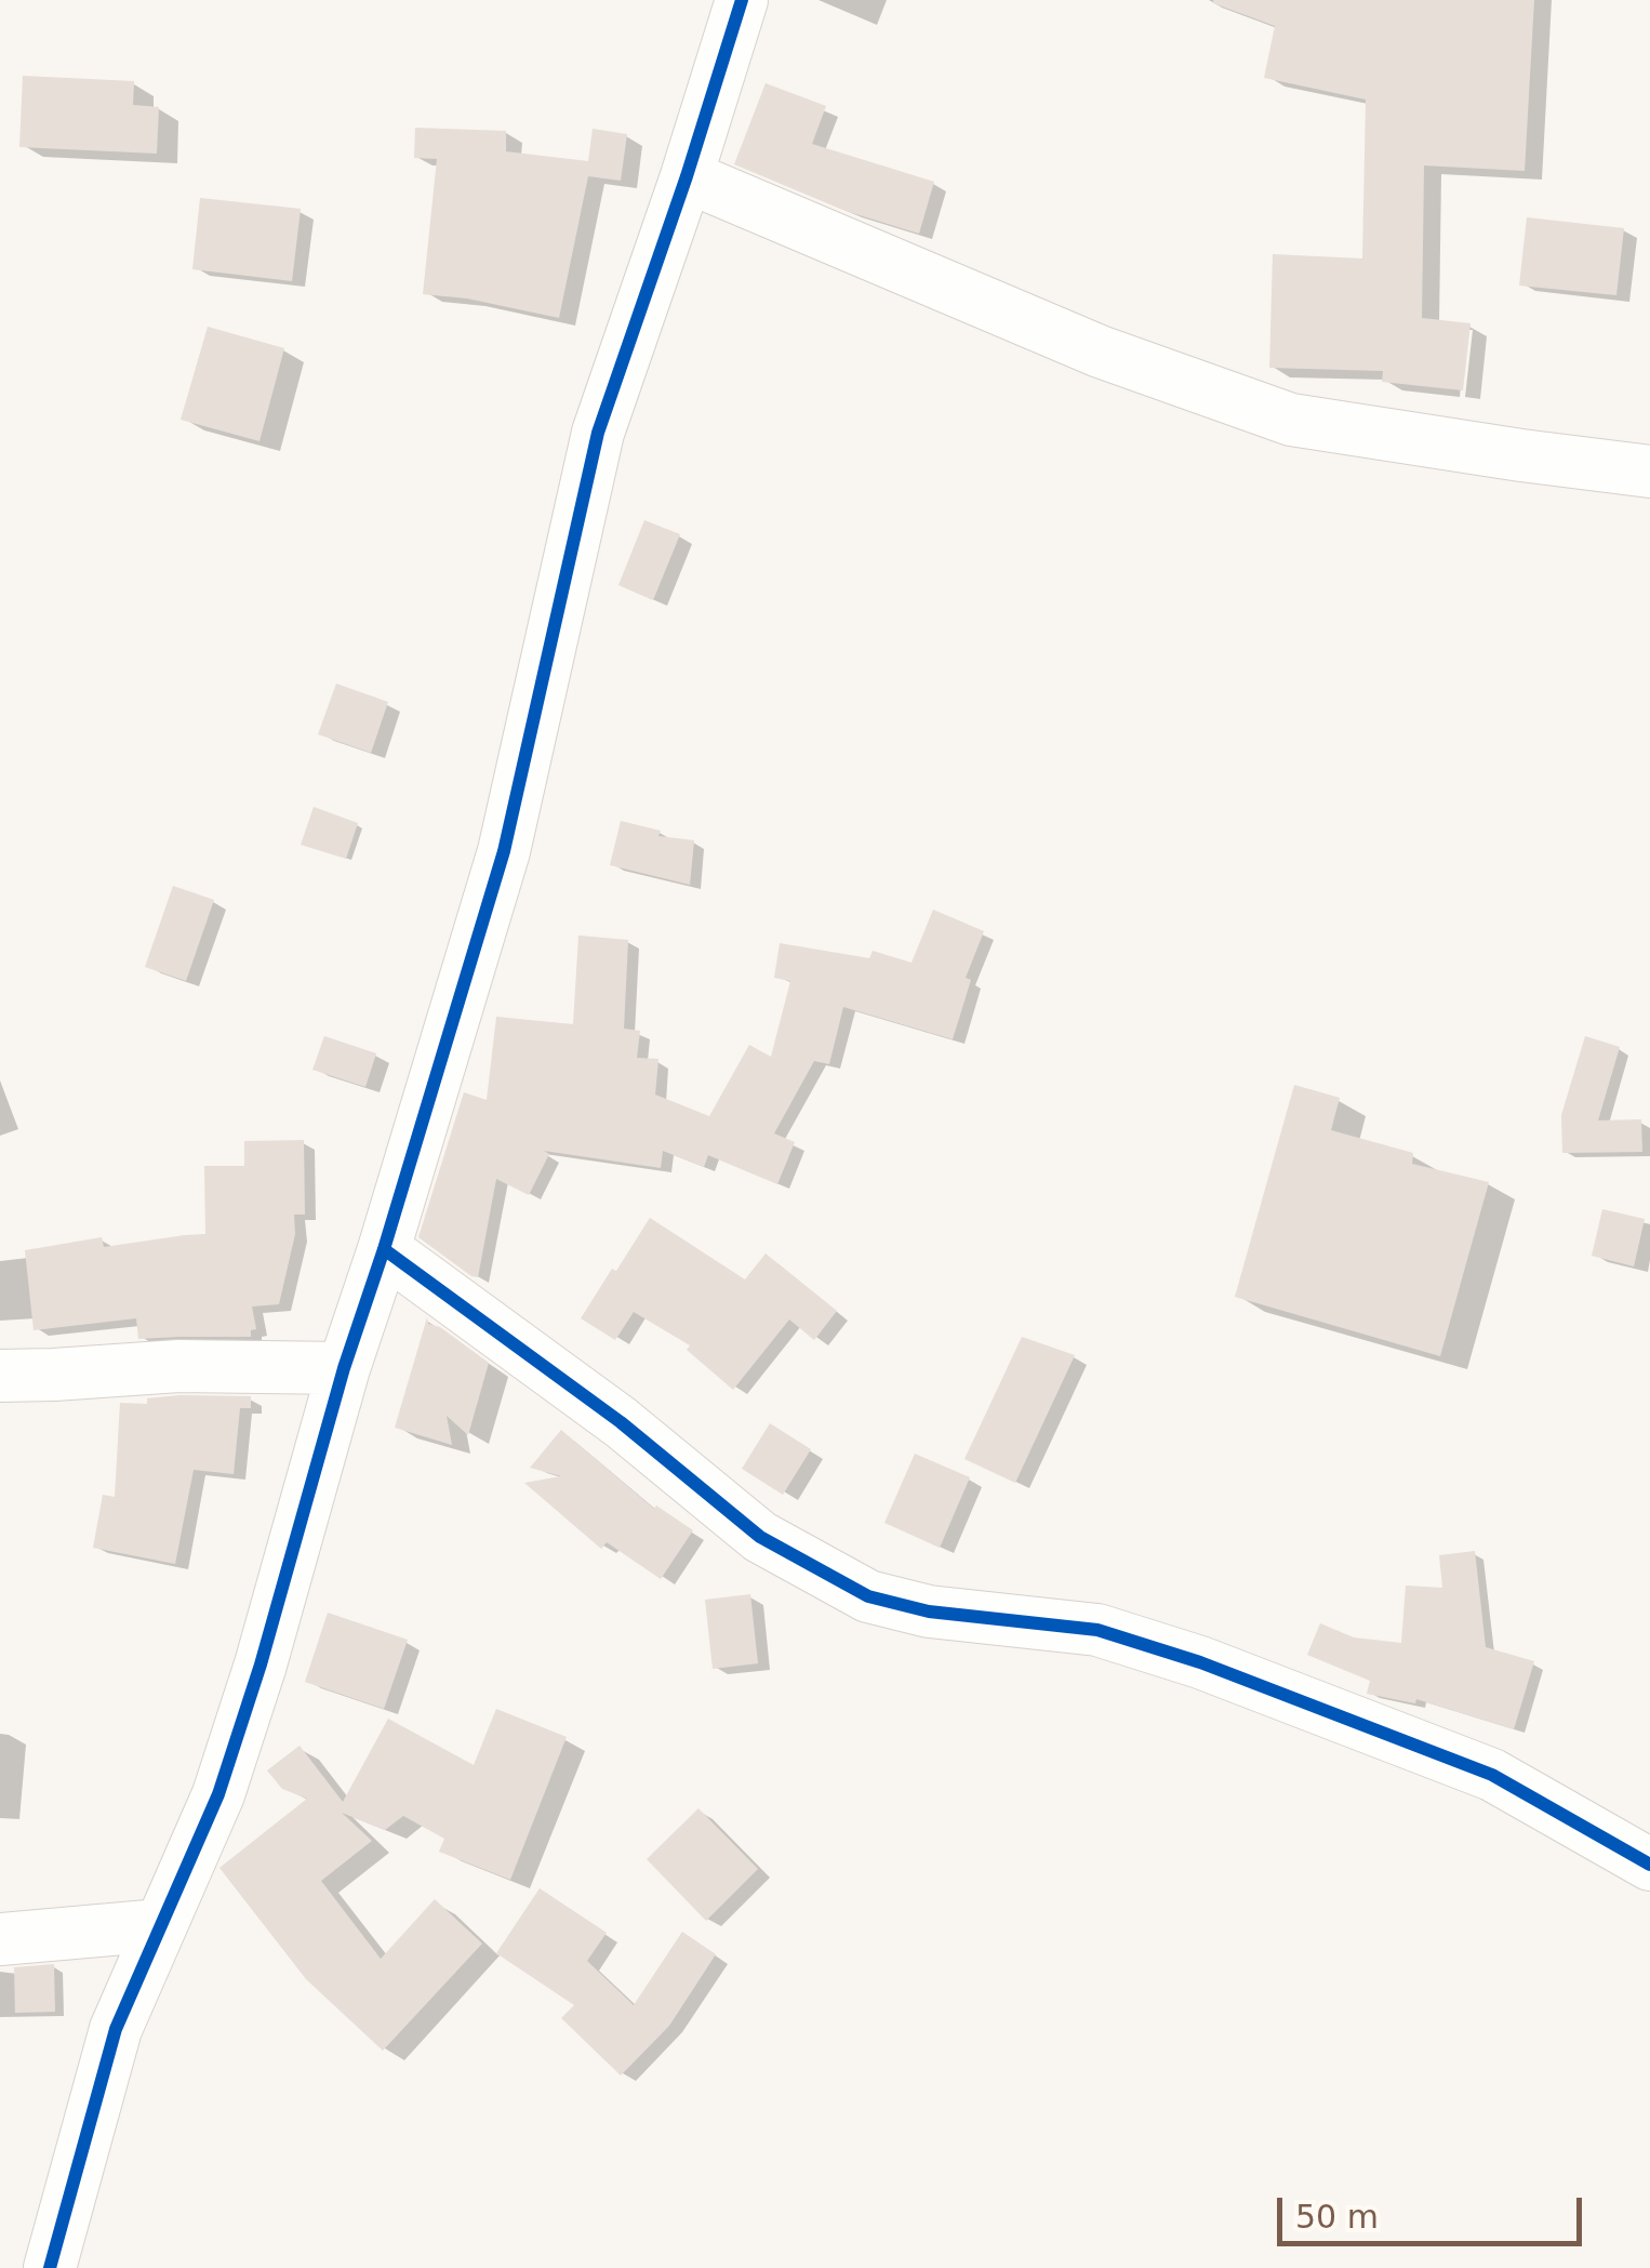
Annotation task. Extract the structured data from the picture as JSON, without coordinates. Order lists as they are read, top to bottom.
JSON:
{
  "scale_bar": "50 m"
}
